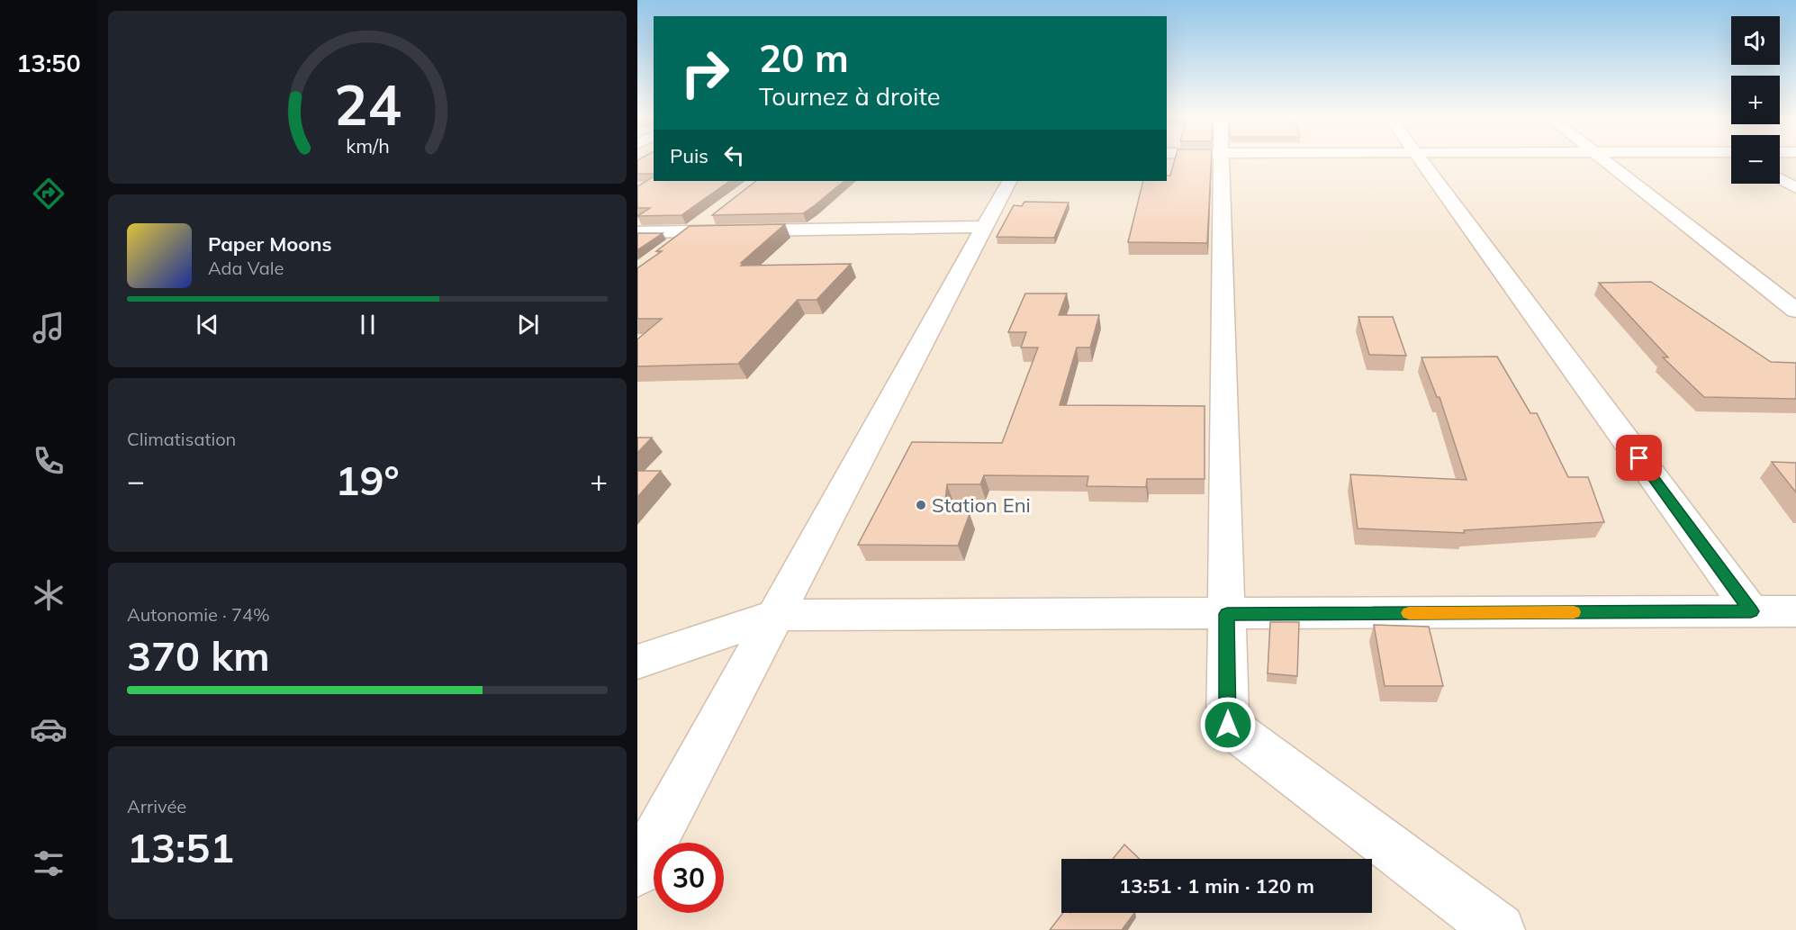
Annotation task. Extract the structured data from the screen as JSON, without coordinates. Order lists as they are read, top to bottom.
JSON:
{
  "places": ["Station Eni"],
  "page": {
    "tabs": "13:50",
    "map_buttons": ["+", "−"],
    "turn": ["20 m", "Tournez à droite"],
    "then": "Puis",
    "song": ["Paper Moons", "Ada Vale"],
    "tile": [
      "Climatisation",
      ["Autonomie · 74%", "370 km"],
      ["Arrivée", "13:51"]
    ],
    "heat": ["−", "19°", "+"],
    "limit": "30",
    "trip": "13:51 · 1 min · 120 m",
    "gauge": ["24", "km/h"]
  }
}
